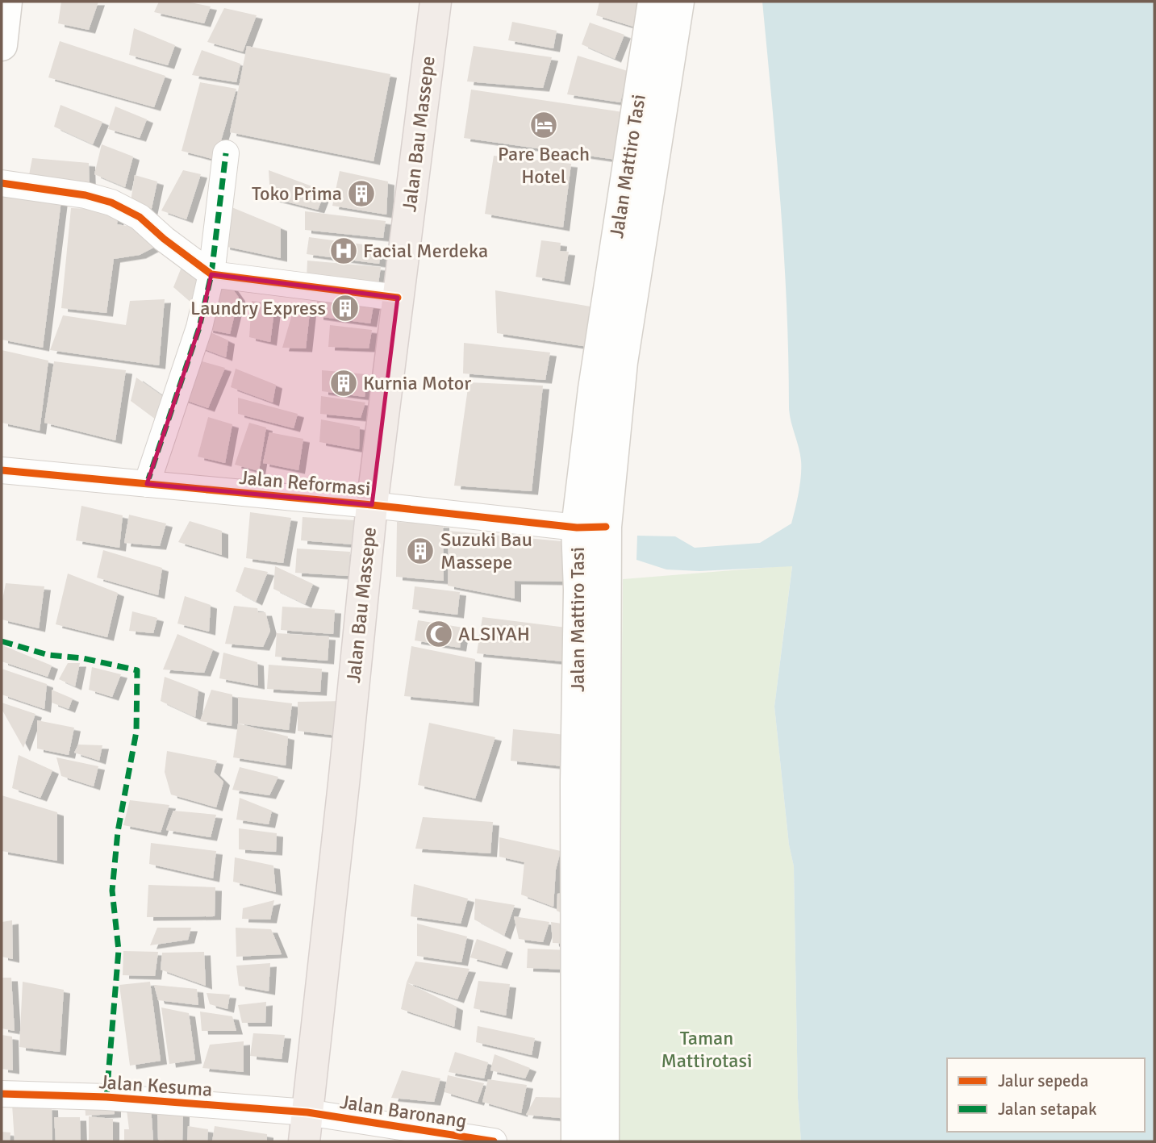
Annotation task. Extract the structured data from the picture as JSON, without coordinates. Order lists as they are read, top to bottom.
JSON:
{
  "streets": {
    "highway": ["Jalan Bau Massepe"],
    "main road": ["Jalan Mattiro Tasi"],
    "street": ["Jalan Reformasi", "Jalan Kesuma", "Jalan Baronang"]
  },
  "crossings": [
    ["Jalan Bau Massepe", "Jalan Reformasi"],
    ["Jalan Bau Massepe", "Jalan Kesuma"],
    ["Jalan Bau Massepe", "Jalan Baronang"],
    ["Jalan Mattiro Tasi", "Jalan Reformasi"],
    ["Jalan Kesuma", "Jalan Baronang"]
  ],
  "parks": ["Taman Mattirotasi"],
  "places": {
    "hotel": ["Pare Beach Hotel"],
    "building": [
      "Toko Prima",
      "Laundry Express",
      "Kurnia Motor",
      "Suzuki Bau Massepe"
    ],
    "hospital": ["Facial Merdeka"],
    "mosque": ["ALSIYAH"]
  },
  "legend": ["Jalur sepeda", "Jalan setapak"]
}
